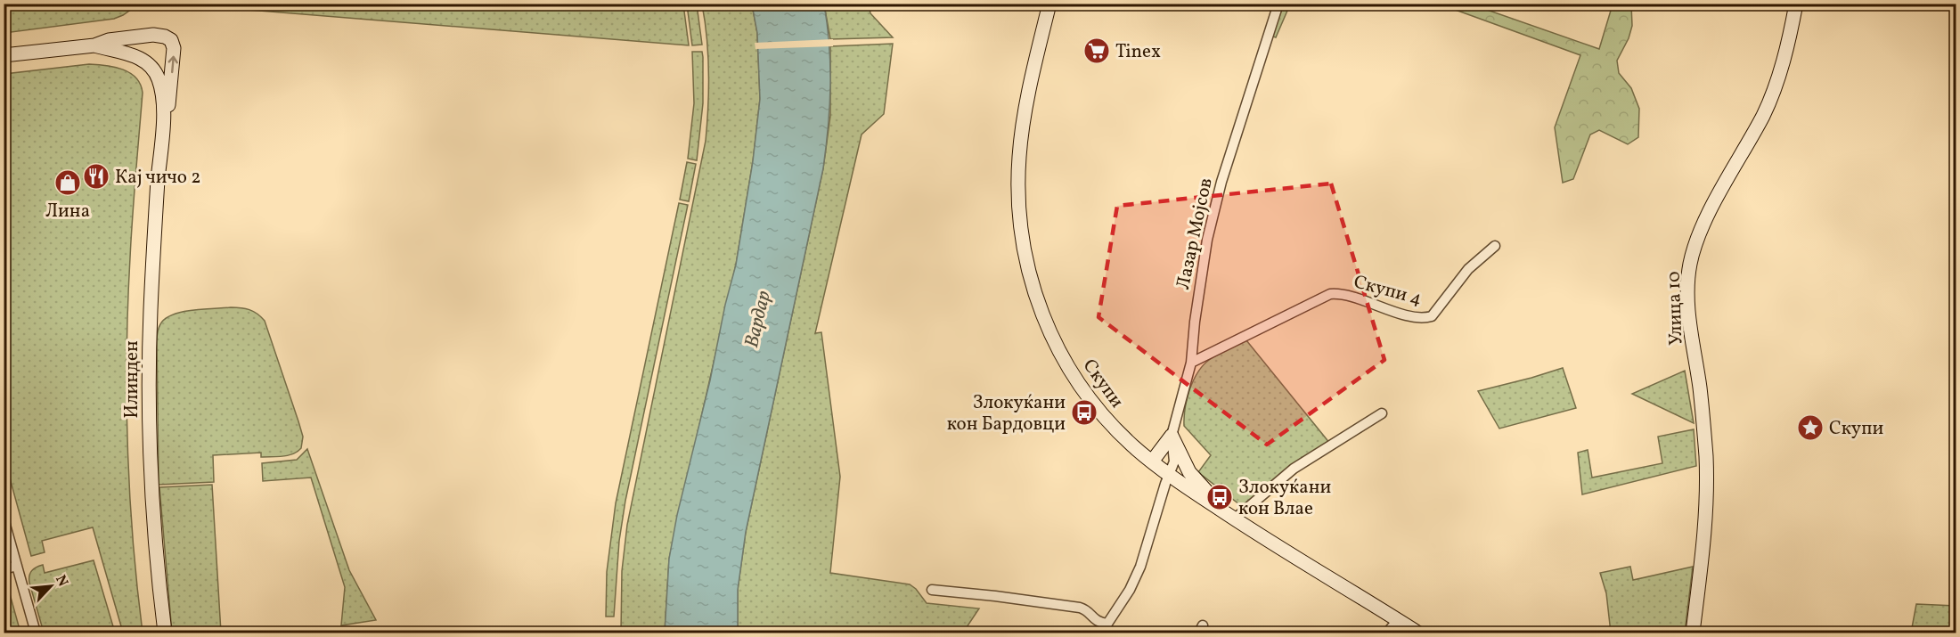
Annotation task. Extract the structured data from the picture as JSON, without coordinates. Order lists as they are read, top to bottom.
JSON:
{
  "streets": {
    "street": [
      "Лазар Мојсов",
      "Cкупи 4",
      "Улица 10",
      "Илинден",
      "Скупи"
    ]
  },
  "crossings": [
    ["Лазар Мојсов", "Cкупи 4"],
    ["Лазар Мојсов", "Скупи"]
  ],
  "water": ["Вардар"],
  "places": {
    "supermarket": ["Tinex"],
    "restaurant": ["Кај чичо 2"],
    "shop": ["Лина"],
    "bus stop": ["Злокуќани кон Бардовци", "Злокуќани кон Влае"],
    "place": ["Скупи"]
  },
  "north": "top right"
}
